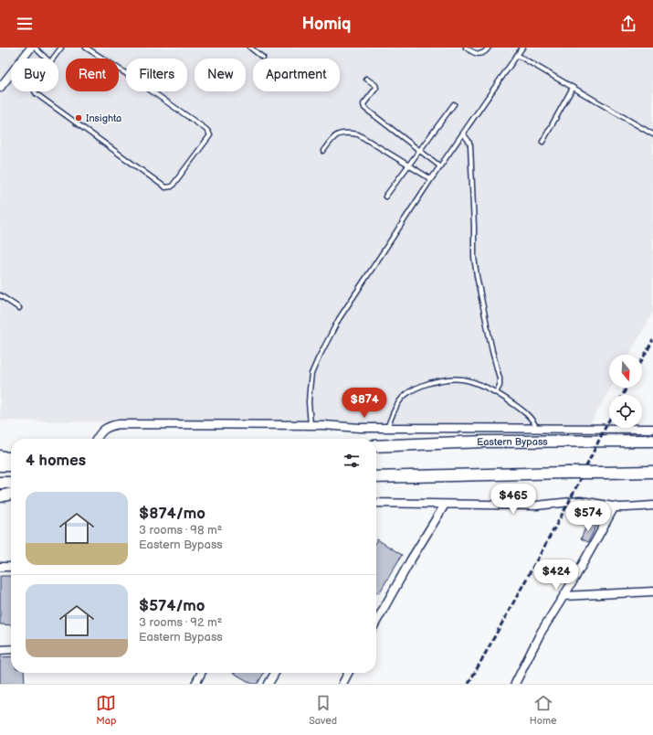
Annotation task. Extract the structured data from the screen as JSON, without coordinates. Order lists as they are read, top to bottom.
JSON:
{
  "streets": {
    "main road": ["Eastern Bypass"]
  },
  "places": ["Insighta"],
  "north": "bottom",
  "page": {
    "header": "Homiq",
    "chip": [
      "Buy",
      "Rent",
      "Filters",
      "New",
      "Apartment"
    ],
    "price": [
      "$874",
      "$465",
      "$574",
      "$424"
    ],
    "heading": "4 homes",
    "list": [
      {
        "name": "$874/mo",
        "note": "3 rooms · 98 m² · Eastern Bypass"
      },
      {
        "name": "$574/mo",
        "note": "3 rooms · 92 m² · Eastern Bypass"
      }
    ],
    "tabs": ["Map", "Saved", "Home"]
  }
}
